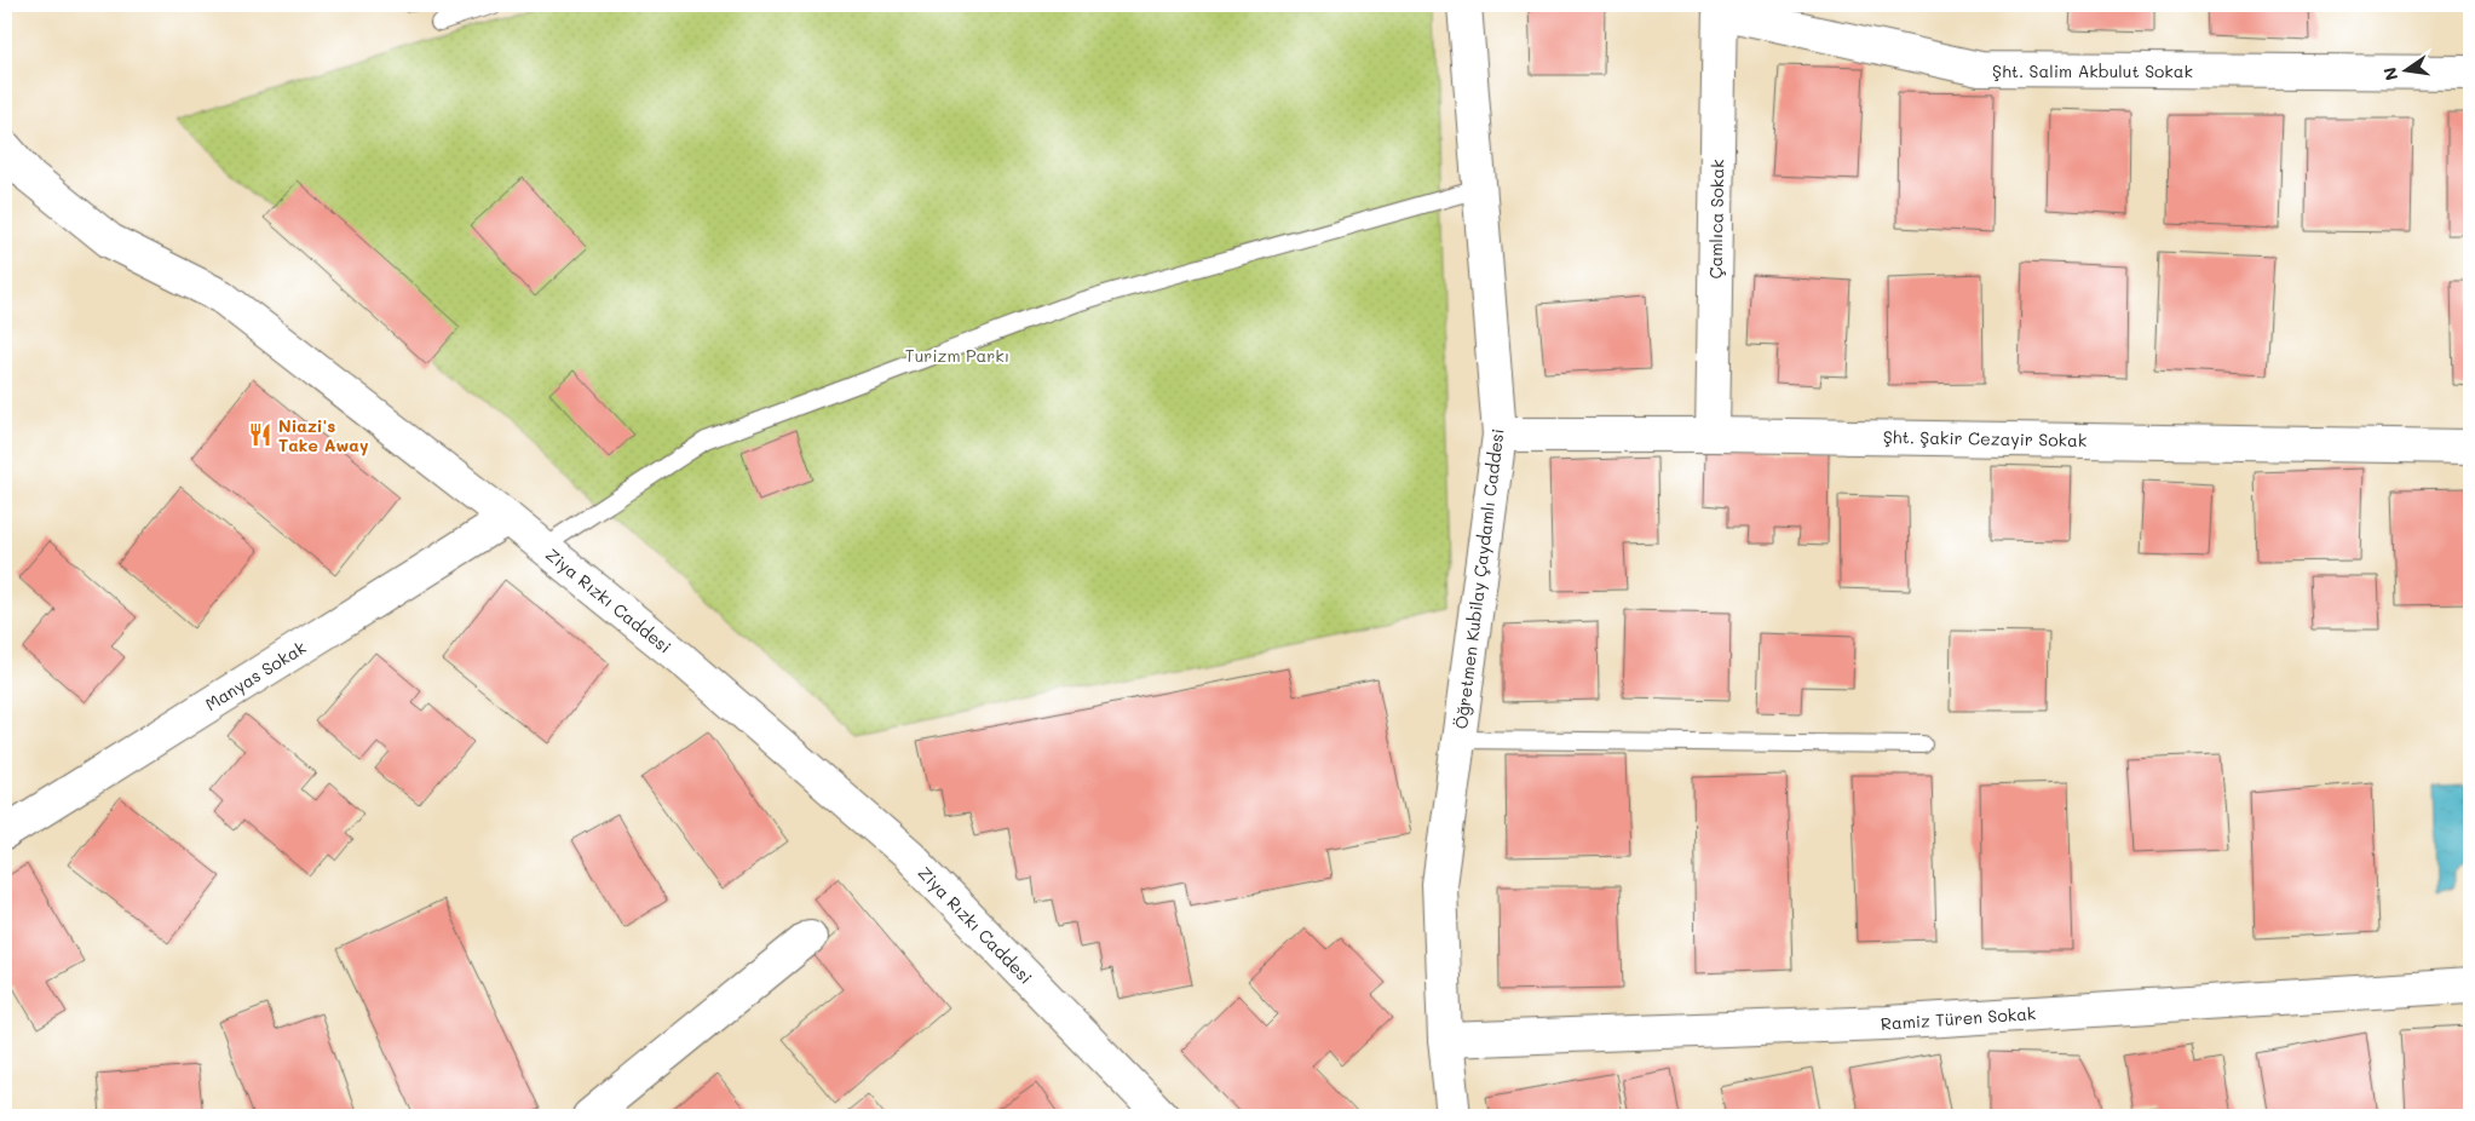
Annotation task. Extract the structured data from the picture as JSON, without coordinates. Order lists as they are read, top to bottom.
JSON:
{
  "streets": {
    "street": [
      "Şht. Salim Akbulut Sokak",
      "Çamlıca Sokak",
      "Şht. Şakir Cezayir Sokak",
      "Öğretmen Kubilay Çaydamlı Caddesi",
      "Ziya Rızkı Caddesi",
      "Manyas Sokak",
      "Ramiz Türen Sokak"
    ]
  },
  "crossings": [
    ["Şht. Salim Akbulut Sokak", "Çamlıca Sokak"],
    ["Çamlıca Sokak", "Şht. Şakir Cezayir Sokak"],
    ["Şht. Şakir Cezayir Sokak", "Öğretmen Kubilay Çaydamlı Caddesi"],
    ["Öğretmen Kubilay Çaydamlı Caddesi", "Ramiz Türen Sokak"],
    ["Ziya Rızkı Caddesi", "Manyas Sokak"]
  ],
  "parks": ["Turizm Parkı"],
  "places": {
    "restaurant": ["Niazi's Take Away"]
  },
  "north": "left"
}
